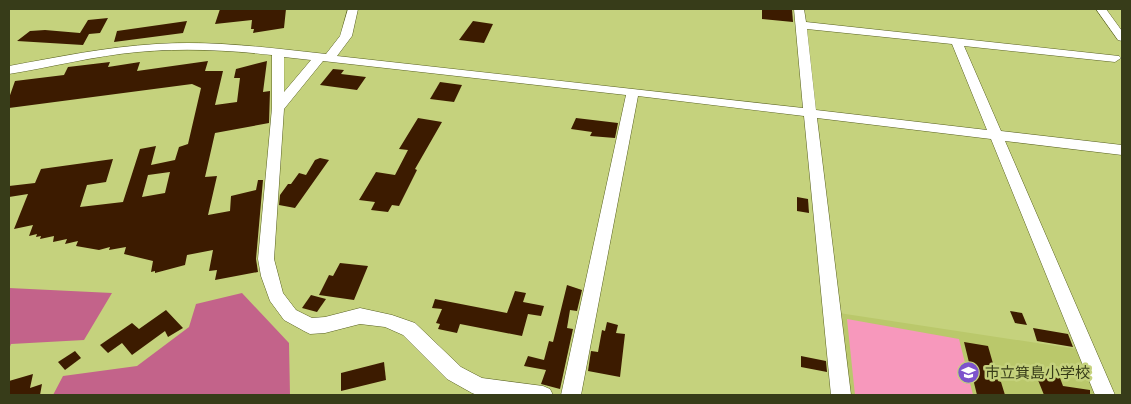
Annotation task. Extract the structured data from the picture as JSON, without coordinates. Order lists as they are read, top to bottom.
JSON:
{
  "places": {
    "school or university": ["市立箕島小学校"]
  }
}
